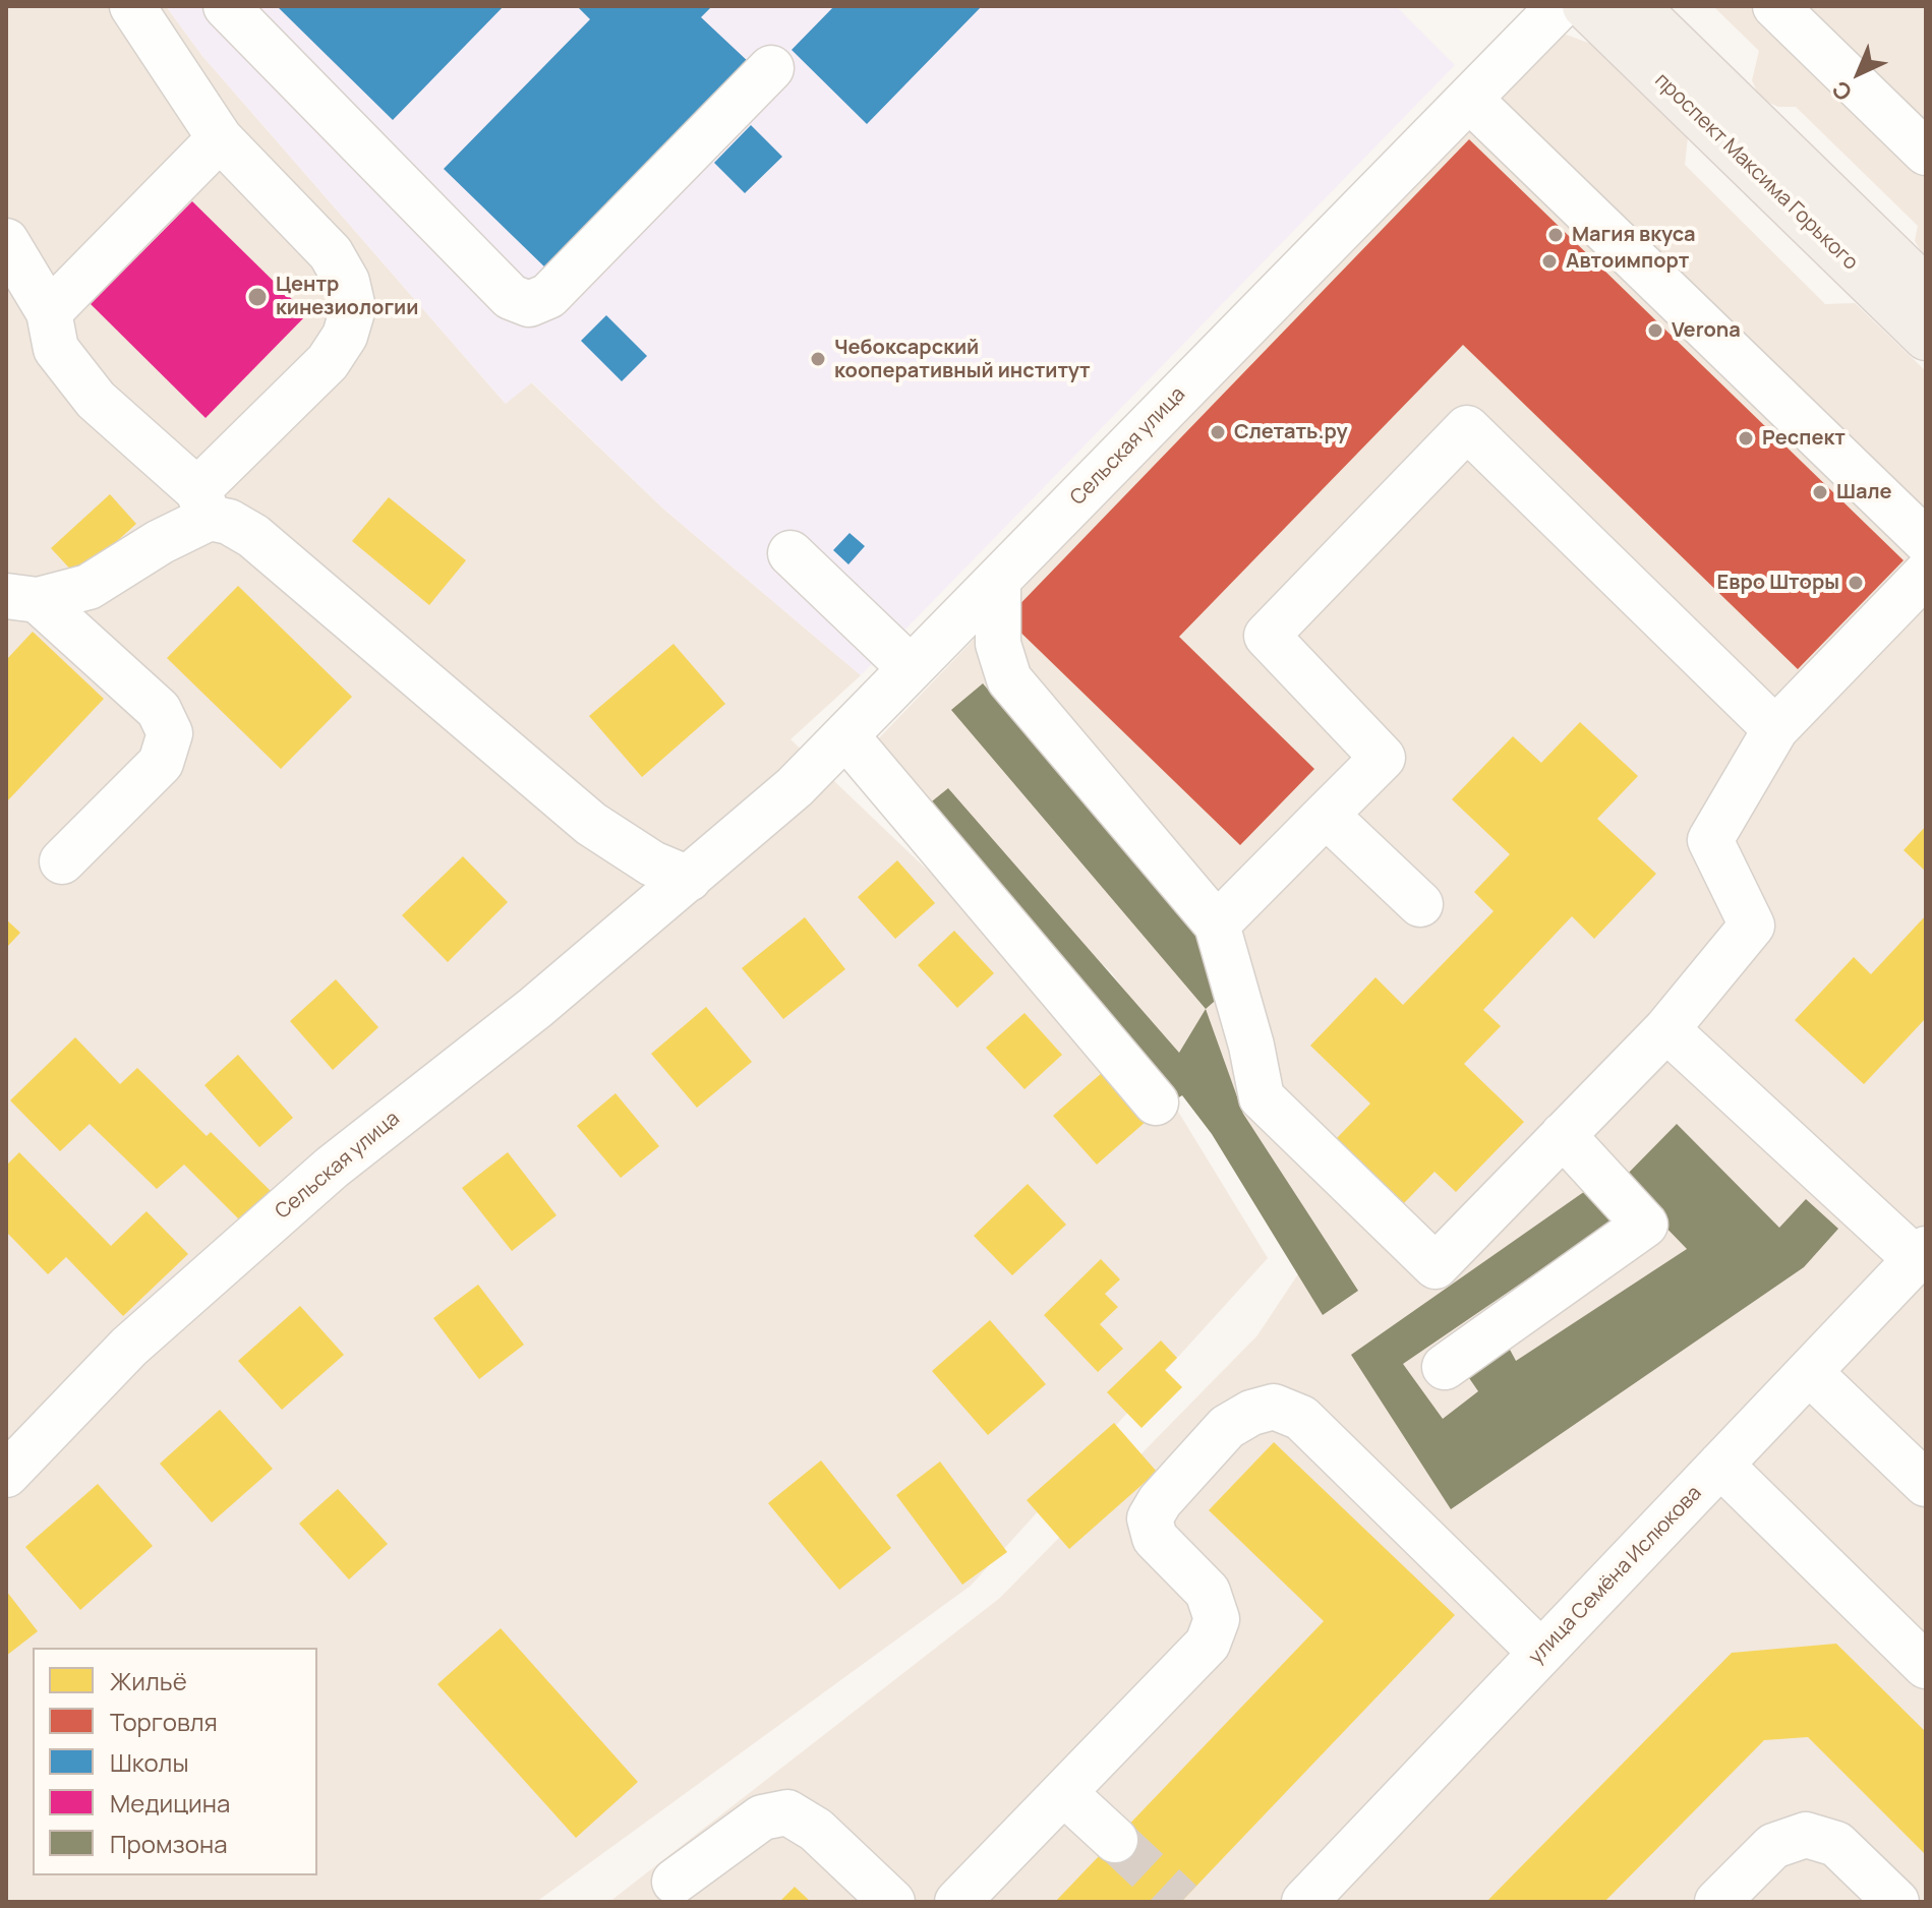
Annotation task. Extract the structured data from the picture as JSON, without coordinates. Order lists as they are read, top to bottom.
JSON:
{
  "streets": {
    "main road": ["проспект Максима Горького"],
    "street": ["Сельская улица", "улица Семёна Ислюкова"]
  },
  "places": [
    "Магия вкуса",
    "Автоимпорт",
    "Центр кинезиологии",
    "Verona",
    "Чебоксарский кооперативный институт",
    "Слетать.ру",
    "Респект",
    "Шале",
    "Евро Шторы"
  ],
  "legend": [
    "Жильё",
    "Торговля",
    "Школы",
    "Медицина",
    "Промзона"
  ],
  "north": "bottom left"
}
